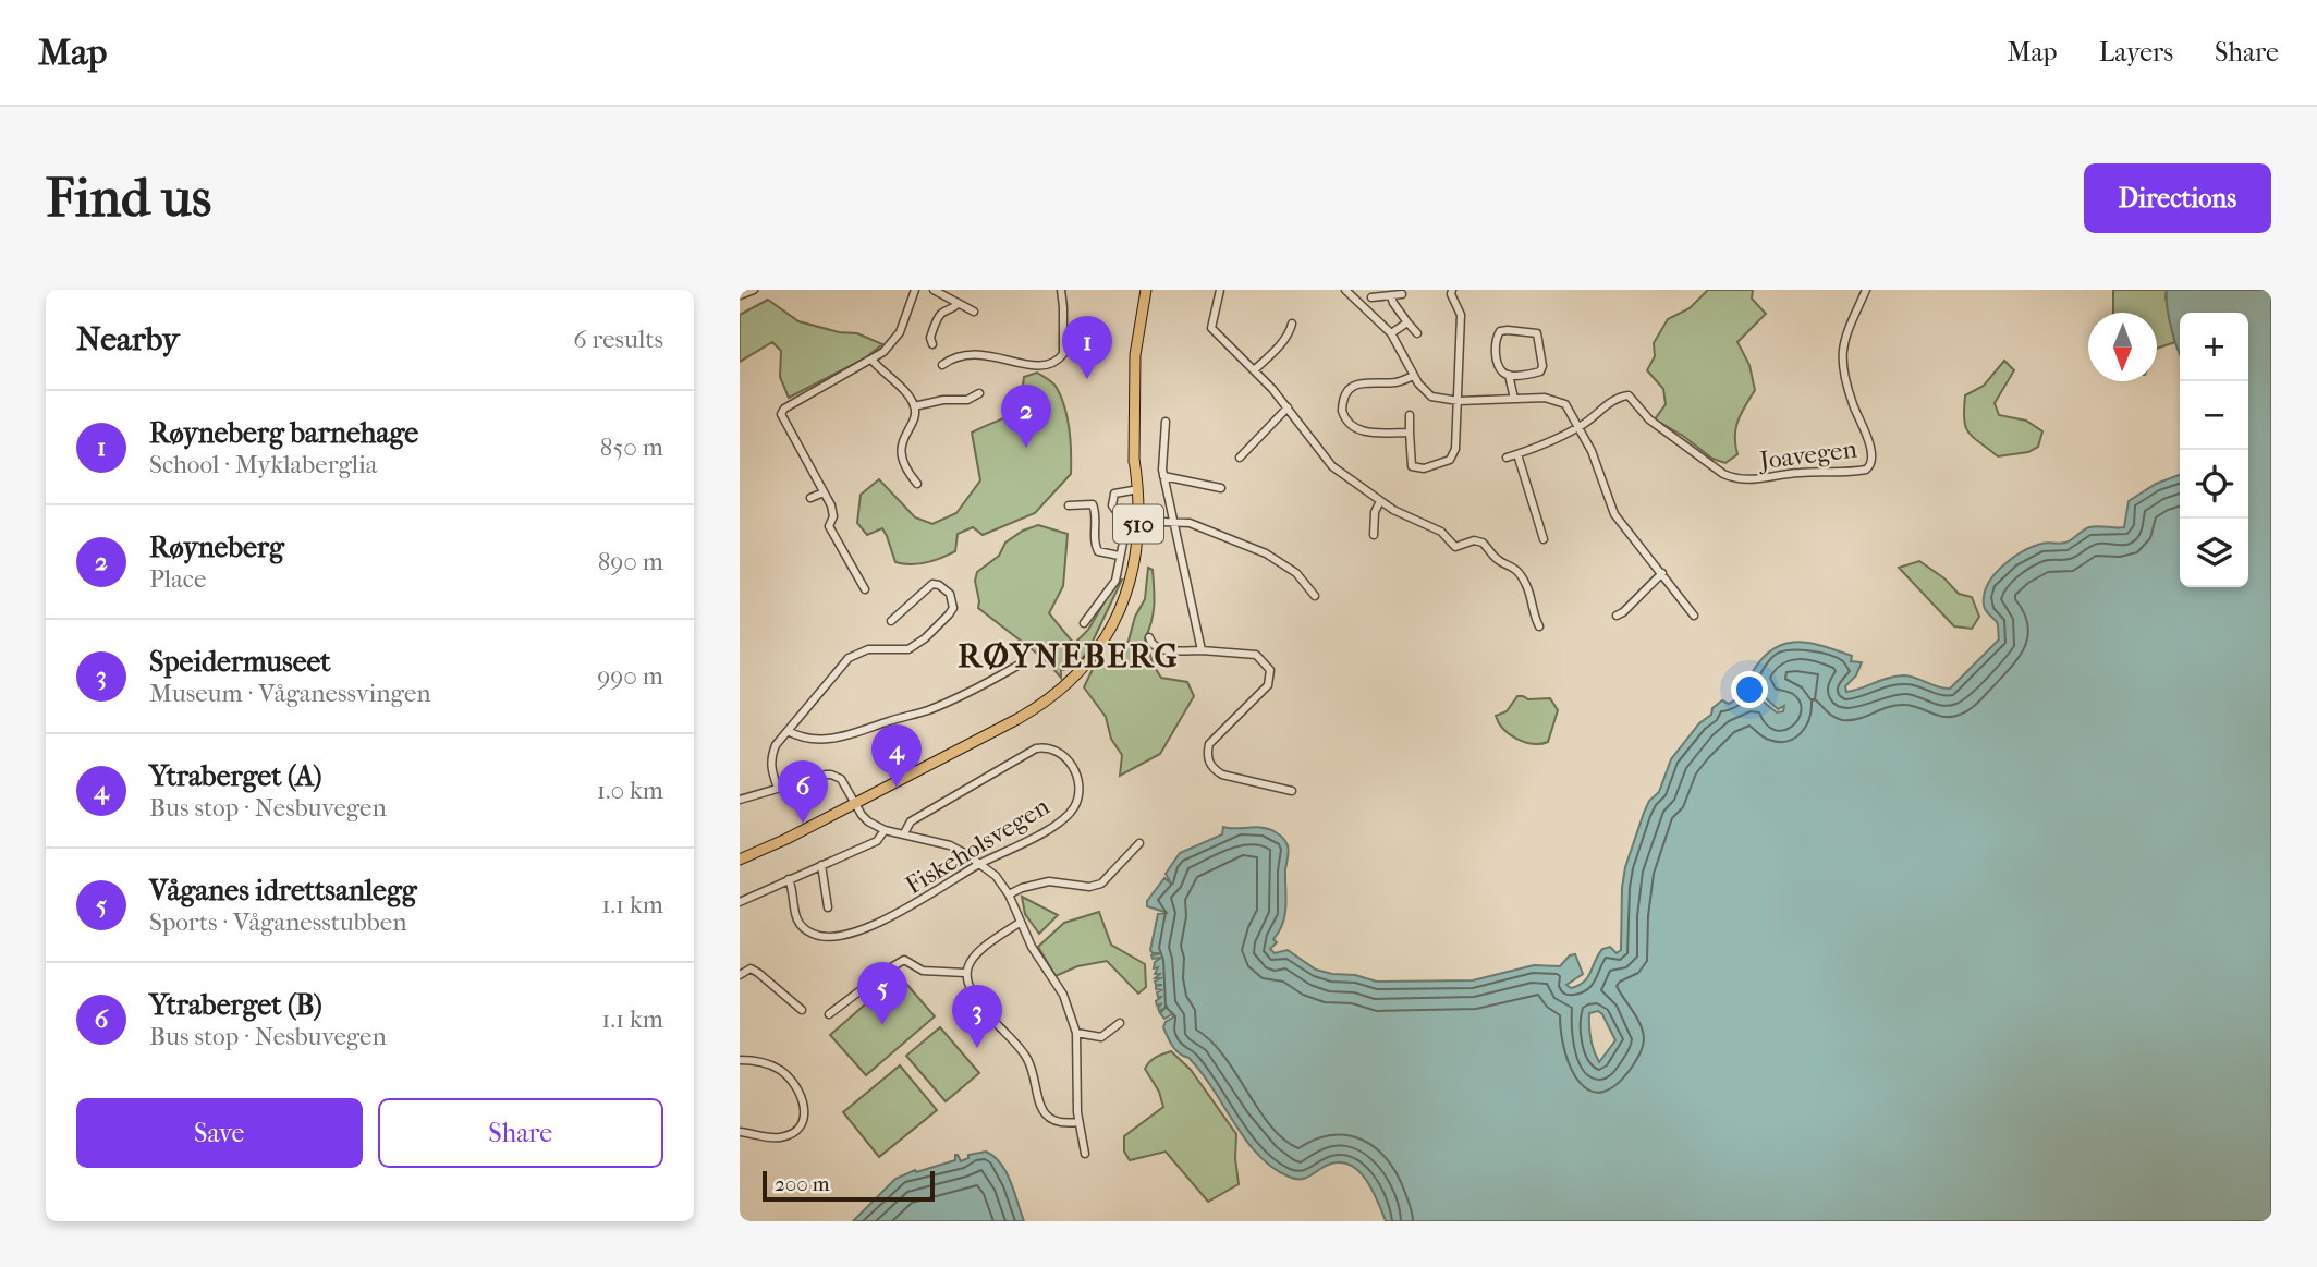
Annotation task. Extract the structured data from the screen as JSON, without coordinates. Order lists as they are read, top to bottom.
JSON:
{
  "streets": {
    "main road": ["510"],
    "street": ["Joavegen", "Fiskeholsvegen"]
  },
  "districts": ["RØYNEBERG"],
  "scale_bar": "200 m",
  "north": "bottom",
  "page": {
    "header": "Map",
    "nav": ["Map", "Layers", "Share"],
    "buttons": [
      "Directions",
      ["Save", "Share"]
    ],
    "title": "Find us",
    "heading": ["Nearby", "6 results"],
    "map_buttons": ["+", "−"],
    "pins": [
      "1",
      "2",
      "4",
      "6",
      "5",
      "3"
    ],
    "list": [
      {
        "mark": "1",
        "name": "Røyneberg barnehage",
        "note": "School · Myklaberglia",
        "value": "850 m"
      },
      {
        "mark": "2",
        "name": "Røyneberg",
        "note": "Place",
        "value": "890 m"
      },
      {
        "mark": "3",
        "name": "Speidermuseet",
        "note": "Museum · Våganessvingen",
        "value": "990 m"
      },
      {
        "mark": "4",
        "name": "Ytraberget (A)",
        "note": "Bus stop · Nesbuvegen",
        "value": "1.0 km"
      },
      {
        "mark": "5",
        "name": "Våganes idrettsanlegg",
        "note": "Sports · Våganesstubben",
        "value": "1.1 km"
      },
      {
        "mark": "6",
        "name": "Ytraberget (B)",
        "note": "Bus stop · Nesbuvegen",
        "value": "1.1 km"
      }
    ],
    "scale": "200 m"
  }
}
